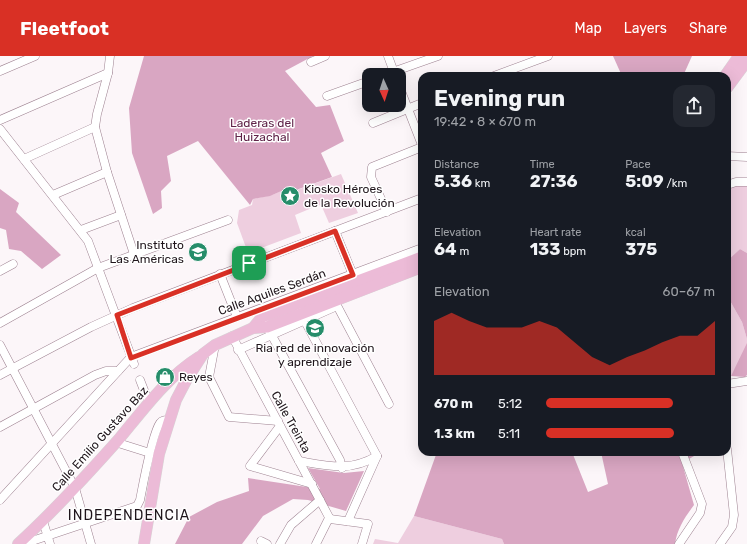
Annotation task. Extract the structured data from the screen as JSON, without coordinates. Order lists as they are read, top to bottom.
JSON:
{
  "streets": {
    "main road": ["Calle Emilio Gustavo Baz"],
    "street": ["Calle Aquiles Serdán", "Calle Treinta"]
  },
  "crossings": [
    ["Calle Treinta", "Calle Emilio Gustavo Baz"]
  ],
  "districts": ["INDEPENDENCIA"],
  "parks": ["Laderas del Huizachal"],
  "places": {
    "place": ["Kiosko Héroes de la Revolución"],
    "school or university": ["Instituto Las Américas", "Ria red de innovación y aprendizaje"],
    "shop": ["Reyes"]
  },
  "north": "bottom",
  "page": {
    "header": "Fleetfoot",
    "nav": ["Map", "Layers", "Share"],
    "heading": ["Evening run", "19:42 · 8 × 670 m"],
    "stats": [
      ["Distance", "5.36 km"],
      ["Time", "27:36"],
      ["Pace", "5:09 /km"],
      ["Elevation", "64 m"],
      ["Heart rate", "133 bpm"],
      ["kcal", "375"]
    ],
    "chart": ["Elevation", "60–67 m"],
    "list": [
      {
        "name": "670 m",
        "note": "5:12"
      },
      {
        "name": "1.3 km",
        "note": "5:11"
      }
    ]
  }
}
